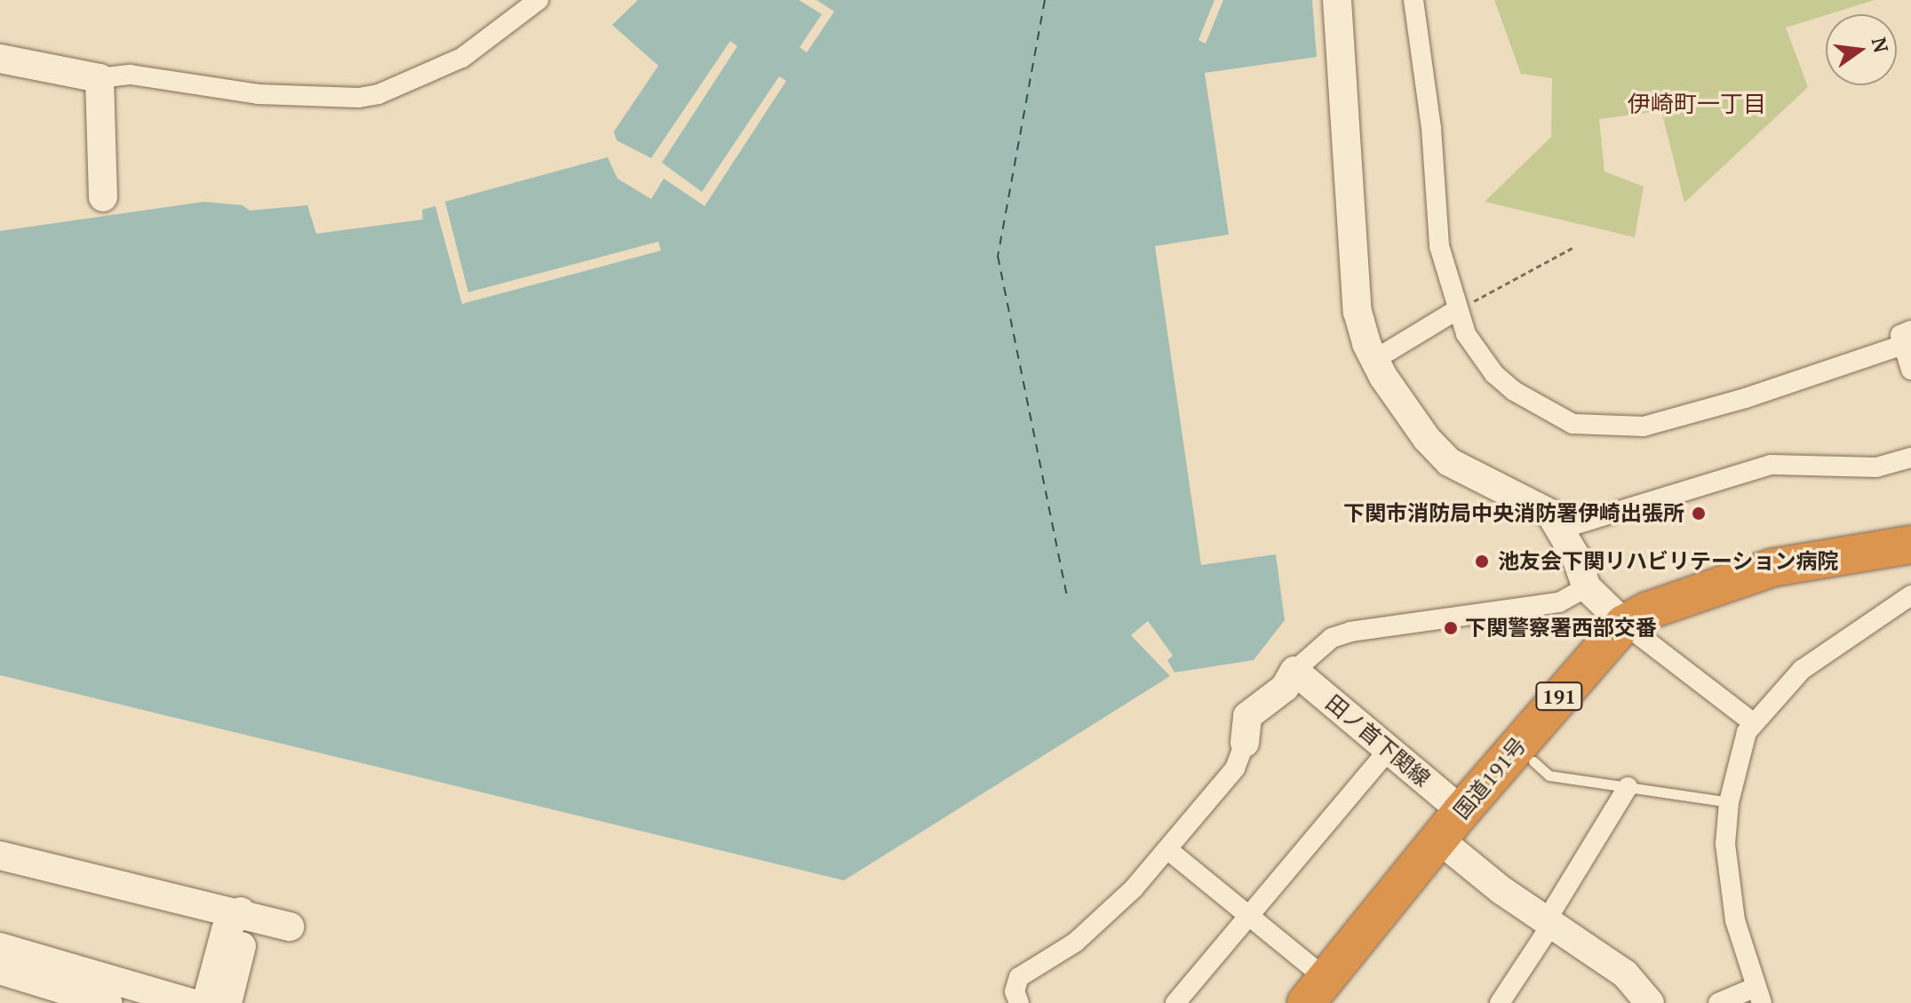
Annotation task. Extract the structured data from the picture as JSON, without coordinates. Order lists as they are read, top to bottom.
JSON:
{
  "streets": {
    "highway": ["191", "国道191号"],
    "street": ["田ノ首下関線"]
  },
  "crossings": [
    ["田ノ首下関線", "国道191号"]
  ],
  "districts": ["伊崎町一丁目"],
  "places": ["下関市消防局中央消防署伊崎出張所", "池友会下関リハビリテーション病院", "下関警察署西部交番"],
  "north": "right"
}
